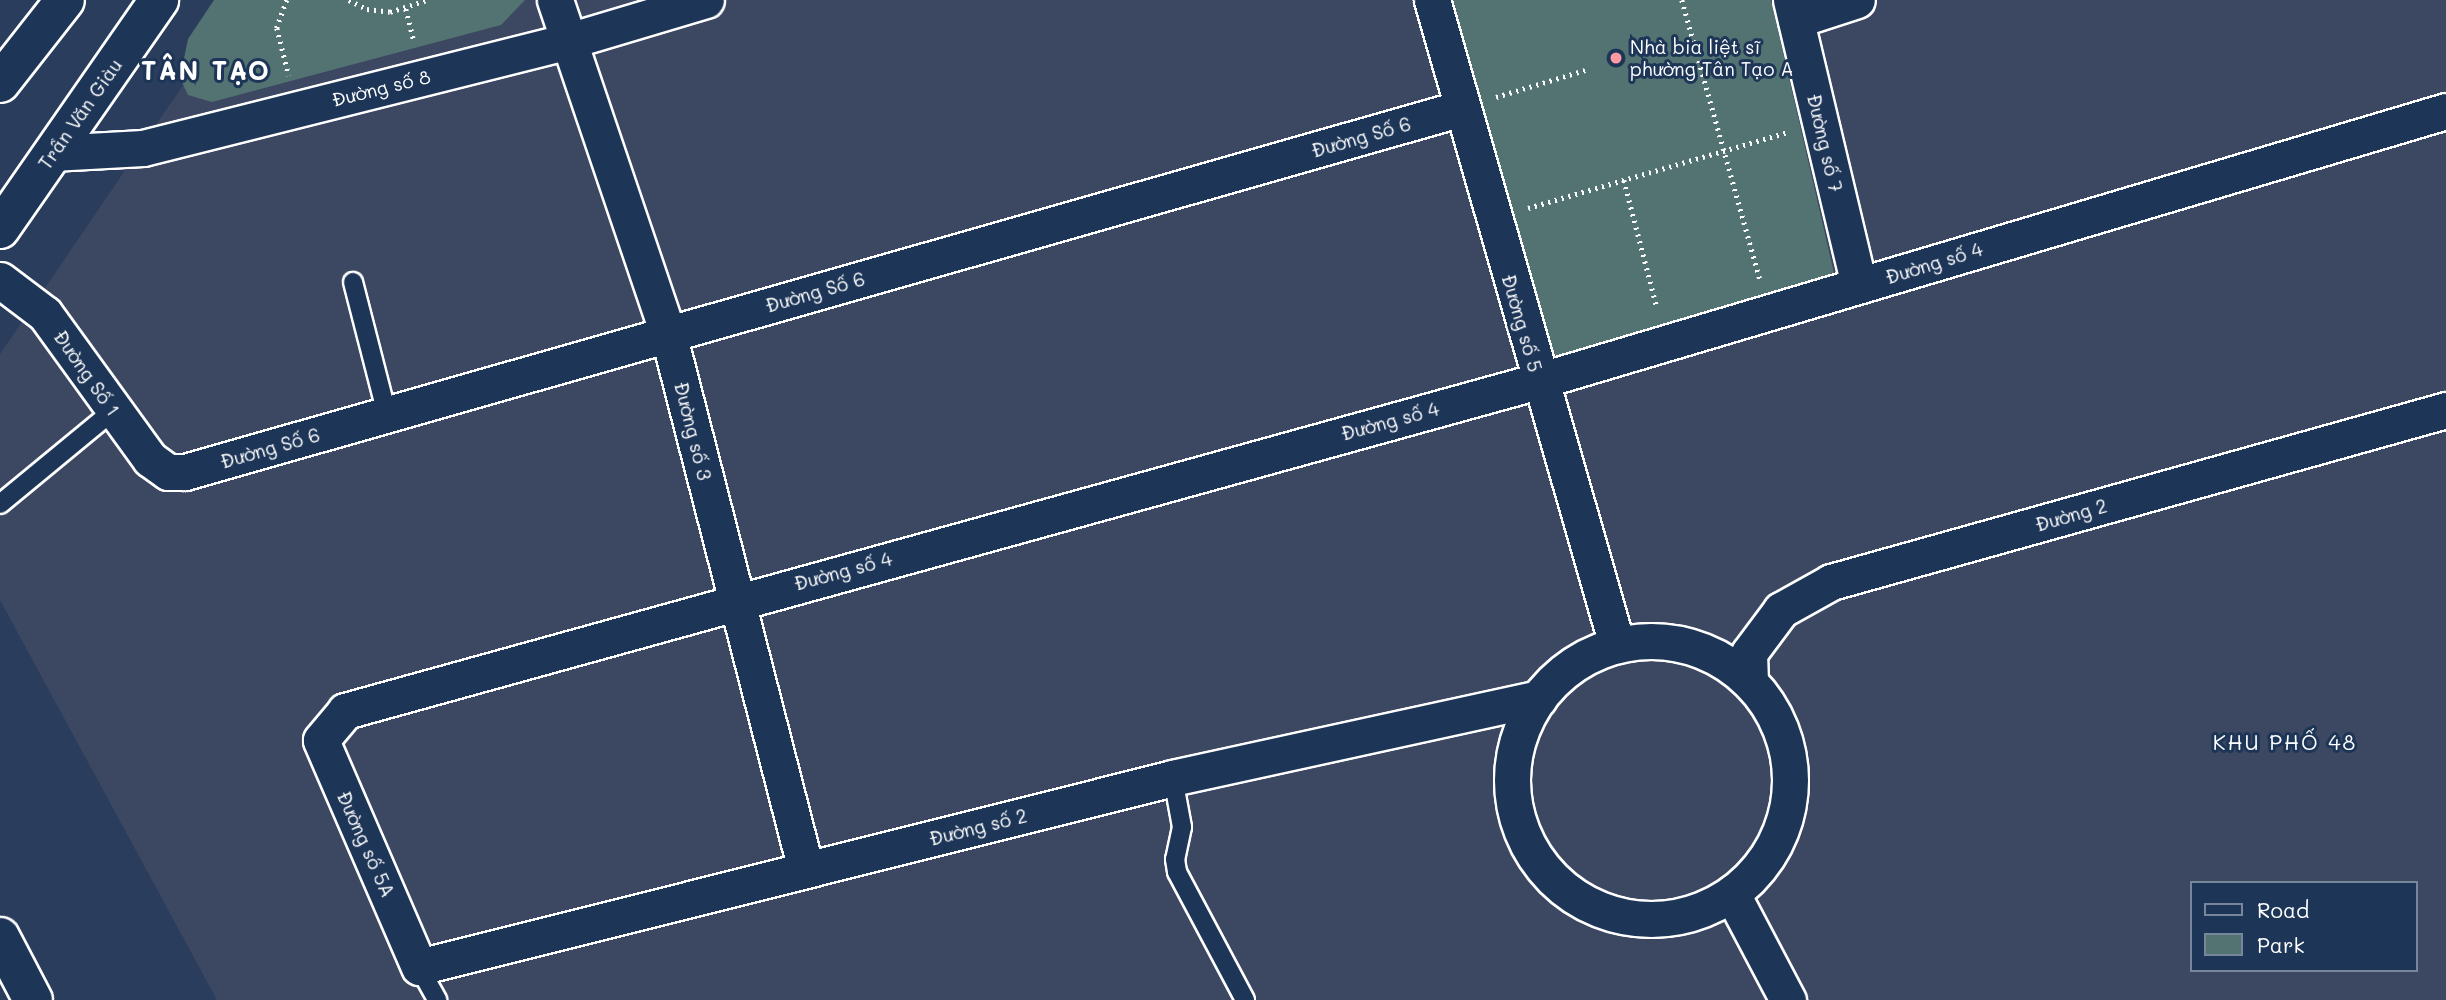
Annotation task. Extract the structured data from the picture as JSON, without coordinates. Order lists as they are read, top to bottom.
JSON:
{
  "streets": {
    "main road": ["Trần Văn Giàu"],
    "street": [
      "Đường số 8",
      "Đường Số 6",
      "Đường số 7",
      "Đường số 4",
      "Đường số 5",
      "Đường Số 1",
      "Đường số 3",
      "Đường 2",
      "Đường số 2",
      "Đường số 5A"
    ]
  },
  "crossings": [
    ["Đường số 8", "Trần Văn Giàu"],
    ["Đường số 8", "Đường số 3"],
    ["Đường Số 6", "Đường số 5"],
    ["Đường Số 6", "Đường Số 1"],
    ["Đường Số 6", "Đường số 3"],
    ["Đường số 7", "Đường số 4"],
    ["Đường số 4", "Đường số 5"],
    ["Đường số 4", "Đường số 3"],
    ["Đường số 4", "Đường số 5A"],
    ["Đường số 3", "Đường số 2"],
    ["Đường số 2", "Đường số 5A"]
  ],
  "districts": ["TÂN TẠO", "KHU PHỐ 48"],
  "places": ["Nhà bia liệt sĩ phường Tân Tạo A"],
  "legend": ["Road", "Park"]
}
